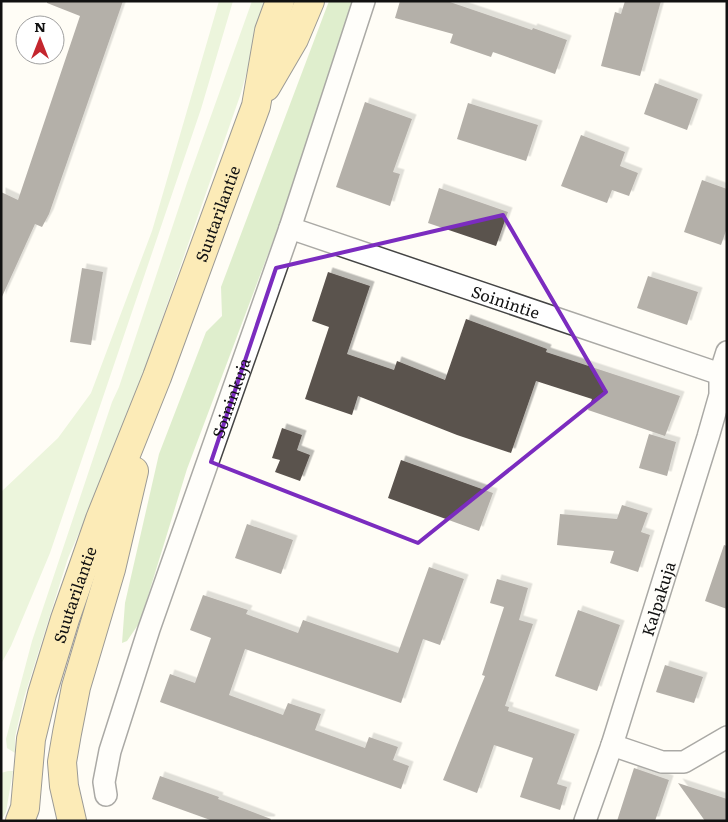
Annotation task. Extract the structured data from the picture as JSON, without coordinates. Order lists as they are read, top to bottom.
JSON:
{
  "streets": {
    "main road": ["Suutarilantie"],
    "street": ["Soinintie", "Soininkuja", "Kalpakuja"]
  },
  "crossings": [
    ["Soinintie", "Soininkuja"],
    ["Soinintie", "Kalpakuja"]
  ],
  "north": "top"
}
